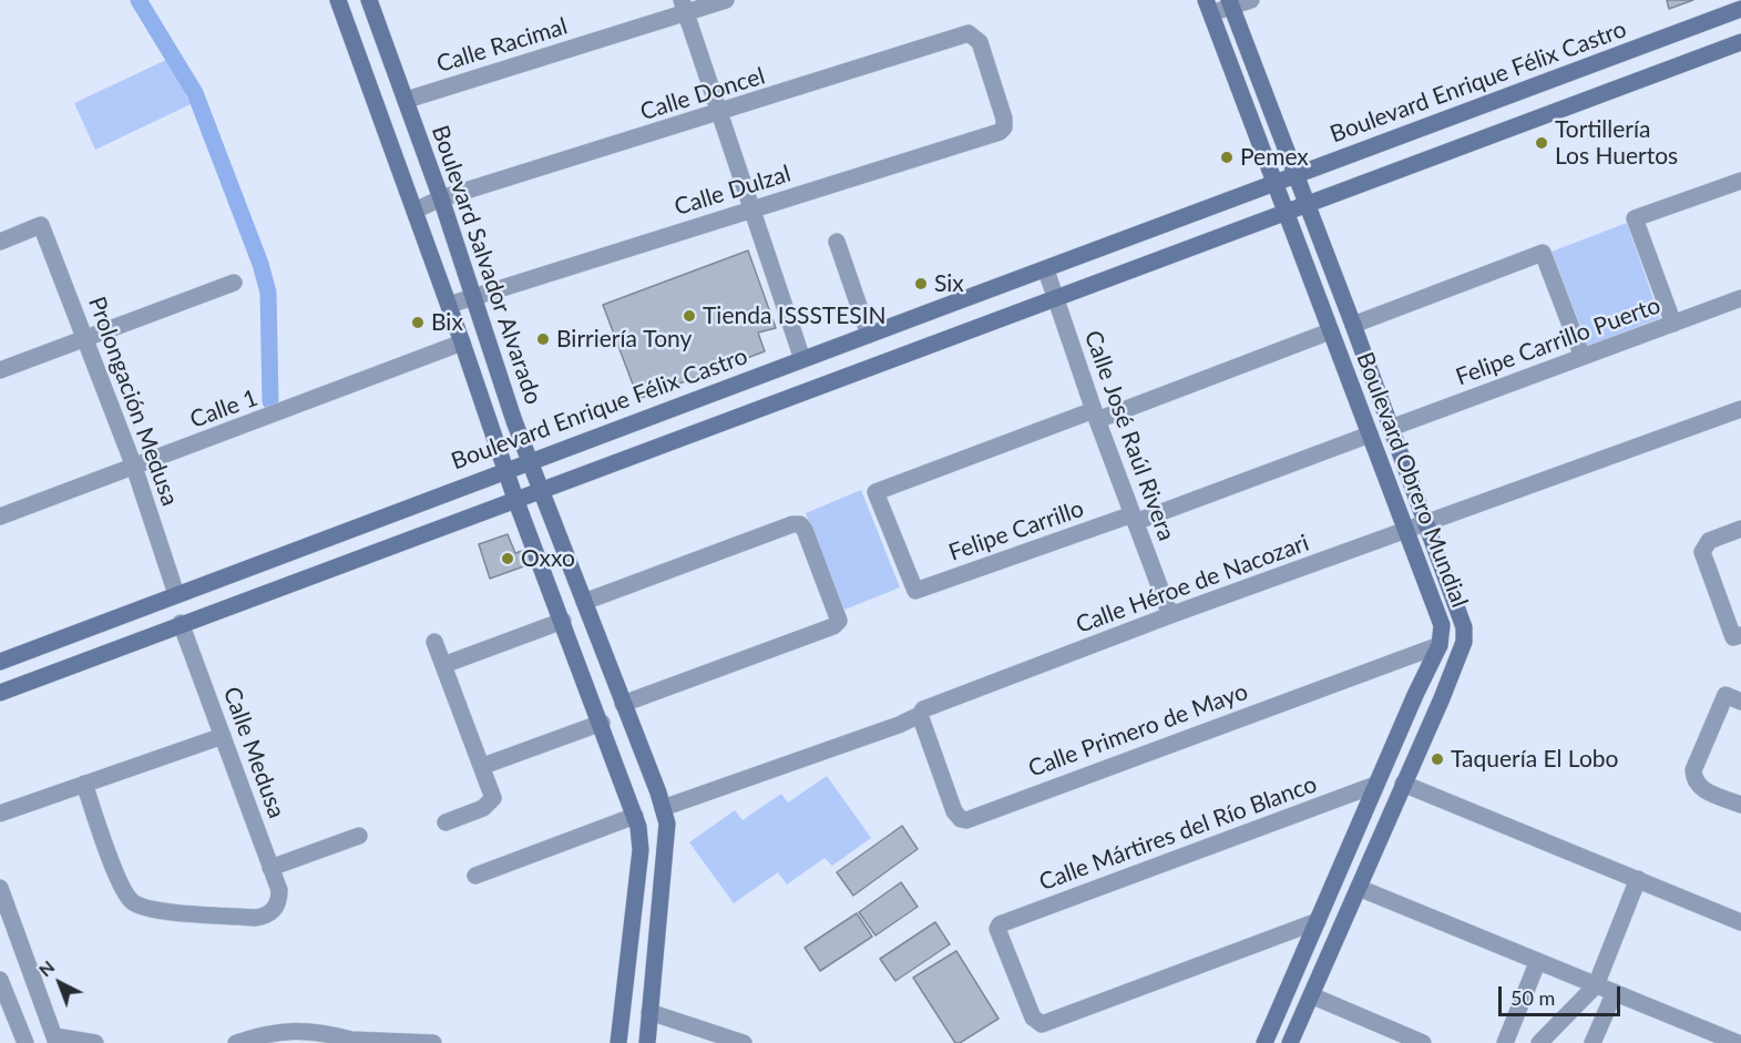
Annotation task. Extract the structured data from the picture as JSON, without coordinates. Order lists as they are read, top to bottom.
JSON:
{
  "streets": {
    "street": [
      "Calle Racimal",
      "Boulevard Enrique Félix Castro",
      "Calle Doncel",
      "Calle Dulzal",
      "Boulevard Salvador Alvarado",
      "Felipe Carrillo Puerto",
      "Prolongación Medusa",
      "Calle 1",
      "Calle José Raúl Rivera",
      "Boulevard Obrero Mundial",
      "Felipe Carrillo",
      "Calle Héroe de Nacozari",
      "Calle Primero de Mayo",
      "Calle Medusa",
      "Calle Mártires del Río Blanco"
    ]
  },
  "crossings": [
    ["Calle Racimal", "Boulevard Salvador Alvarado"],
    ["Boulevard Enrique Félix Castro", "Boulevard Salvador Alvarado"],
    ["Boulevard Enrique Félix Castro", "Prolongación Medusa"],
    ["Boulevard Enrique Félix Castro", "Calle José Raúl Rivera"],
    ["Boulevard Enrique Félix Castro", "Boulevard Obrero Mundial"],
    ["Calle Doncel", "Calle Dulzal"],
    ["Calle Doncel", "Boulevard Salvador Alvarado"],
    ["Calle Dulzal", "Boulevard Salvador Alvarado"],
    ["Boulevard Salvador Alvarado", "Calle 1"],
    ["Boulevard Salvador Alvarado", "Calle Héroe de Nacozari"],
    ["Felipe Carrillo Puerto", "Boulevard Obrero Mundial"],
    ["Prolongación Medusa", "Calle 1"],
    ["Calle José Raúl Rivera", "Felipe Carrillo"],
    ["Calle José Raúl Rivera", "Calle Héroe de Nacozari"],
    ["Boulevard Obrero Mundial", "Felipe Carrillo"],
    ["Boulevard Obrero Mundial", "Calle Héroe de Nacozari"],
    ["Boulevard Obrero Mundial", "Calle Primero de Mayo"],
    ["Boulevard Obrero Mundial", "Calle Mártires del Río Blanco"],
    ["Calle Héroe de Nacozari", "Calle Primero de Mayo"]
  ],
  "places": [
    "Tortillería Los Huertos",
    "Pemex",
    "Six",
    "Tienda ISSSTESIN",
    "Bix",
    "Birriería Tony",
    "Oxxo",
    "Taquería El Lobo"
  ],
  "scale_bar": "50 m",
  "north": "top left"
}
